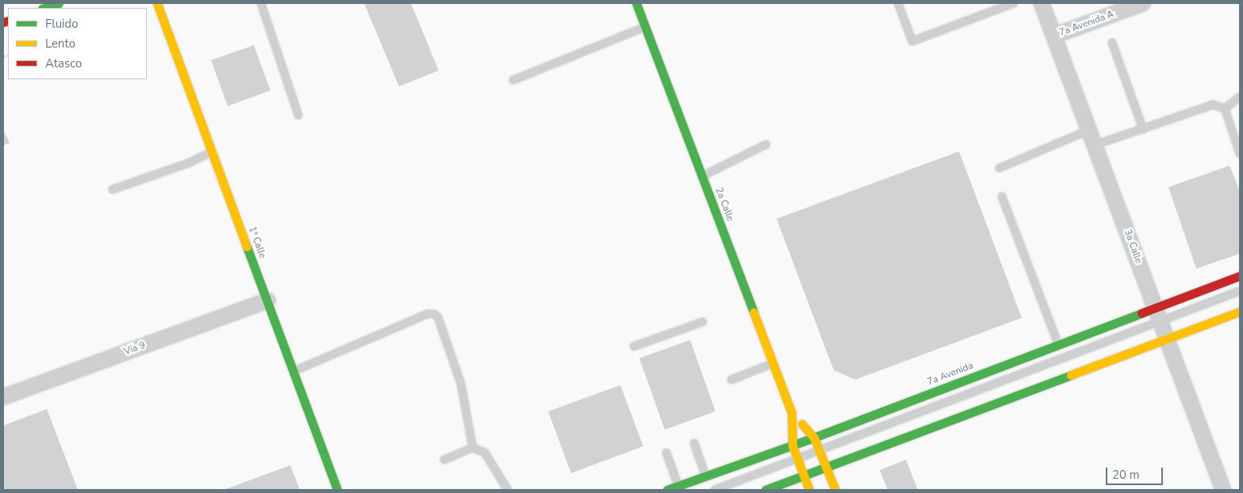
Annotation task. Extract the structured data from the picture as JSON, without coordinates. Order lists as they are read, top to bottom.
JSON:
{
  "streets": {
    "main road": ["2a Calle", "1ª Calle", "7a Avenida"],
    "street": ["7a Avenida A", "3a Calle", "Vía 9"]
  },
  "crossings": [
    ["7a Avenida A", "3a Calle"],
    ["2a Calle", "7a Avenida"],
    ["1ª Calle", "Vía 9"],
    ["3a Calle", "7a Avenida"]
  ],
  "legend": ["Fluido", "Lento", "Atasco"],
  "scale_bar": "20 m"
}
